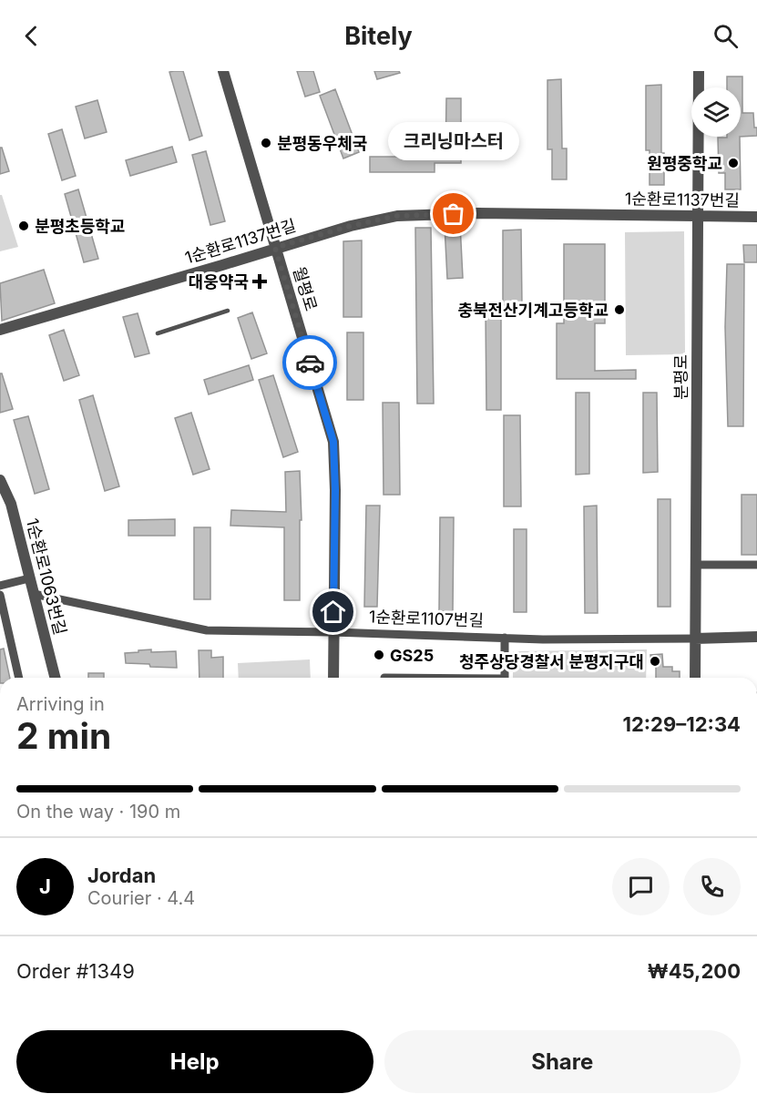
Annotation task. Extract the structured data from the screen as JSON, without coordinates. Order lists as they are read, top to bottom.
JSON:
{
  "streets": {
    "street": [
      "1순환로1137번길",
      "월평로",
      "분평로",
      "1순환로1063번길",
      "1순환로1107번길"
    ]
  },
  "crossings": [
    ["1순환로1137번길", "월평로"],
    ["1순환로1137번길", "분평로"],
    ["월평로", "1순환로1107번길"],
    ["분평로", "1순환로1107번길"],
    ["1순환로1063번길", "1순환로1107번길"]
  ],
  "places": {
    "other": [
      "분평동우체국",
      "원평중학교",
      "크리닝마스터",
      "분평초등학교",
      "충북전산기계고등학교",
      "GS25",
      "청주상당경찰서 분평지구대"
    ],
    "health": ["대웅약국"]
  },
  "page": {
    "header": "Bitely",
    "bubble": "크리닝마스터",
    "heading": ["2 min", "Arriving in", "12:29–12:34"],
    "panel": [
      "Jordan",
      "Courier · 4.4",
      "Order #1349",
      "₩45,200"
    ],
    "bar": "On the way · 190 m",
    "round": "J",
    "buttons": ["Help", "Share"]
  }
}
